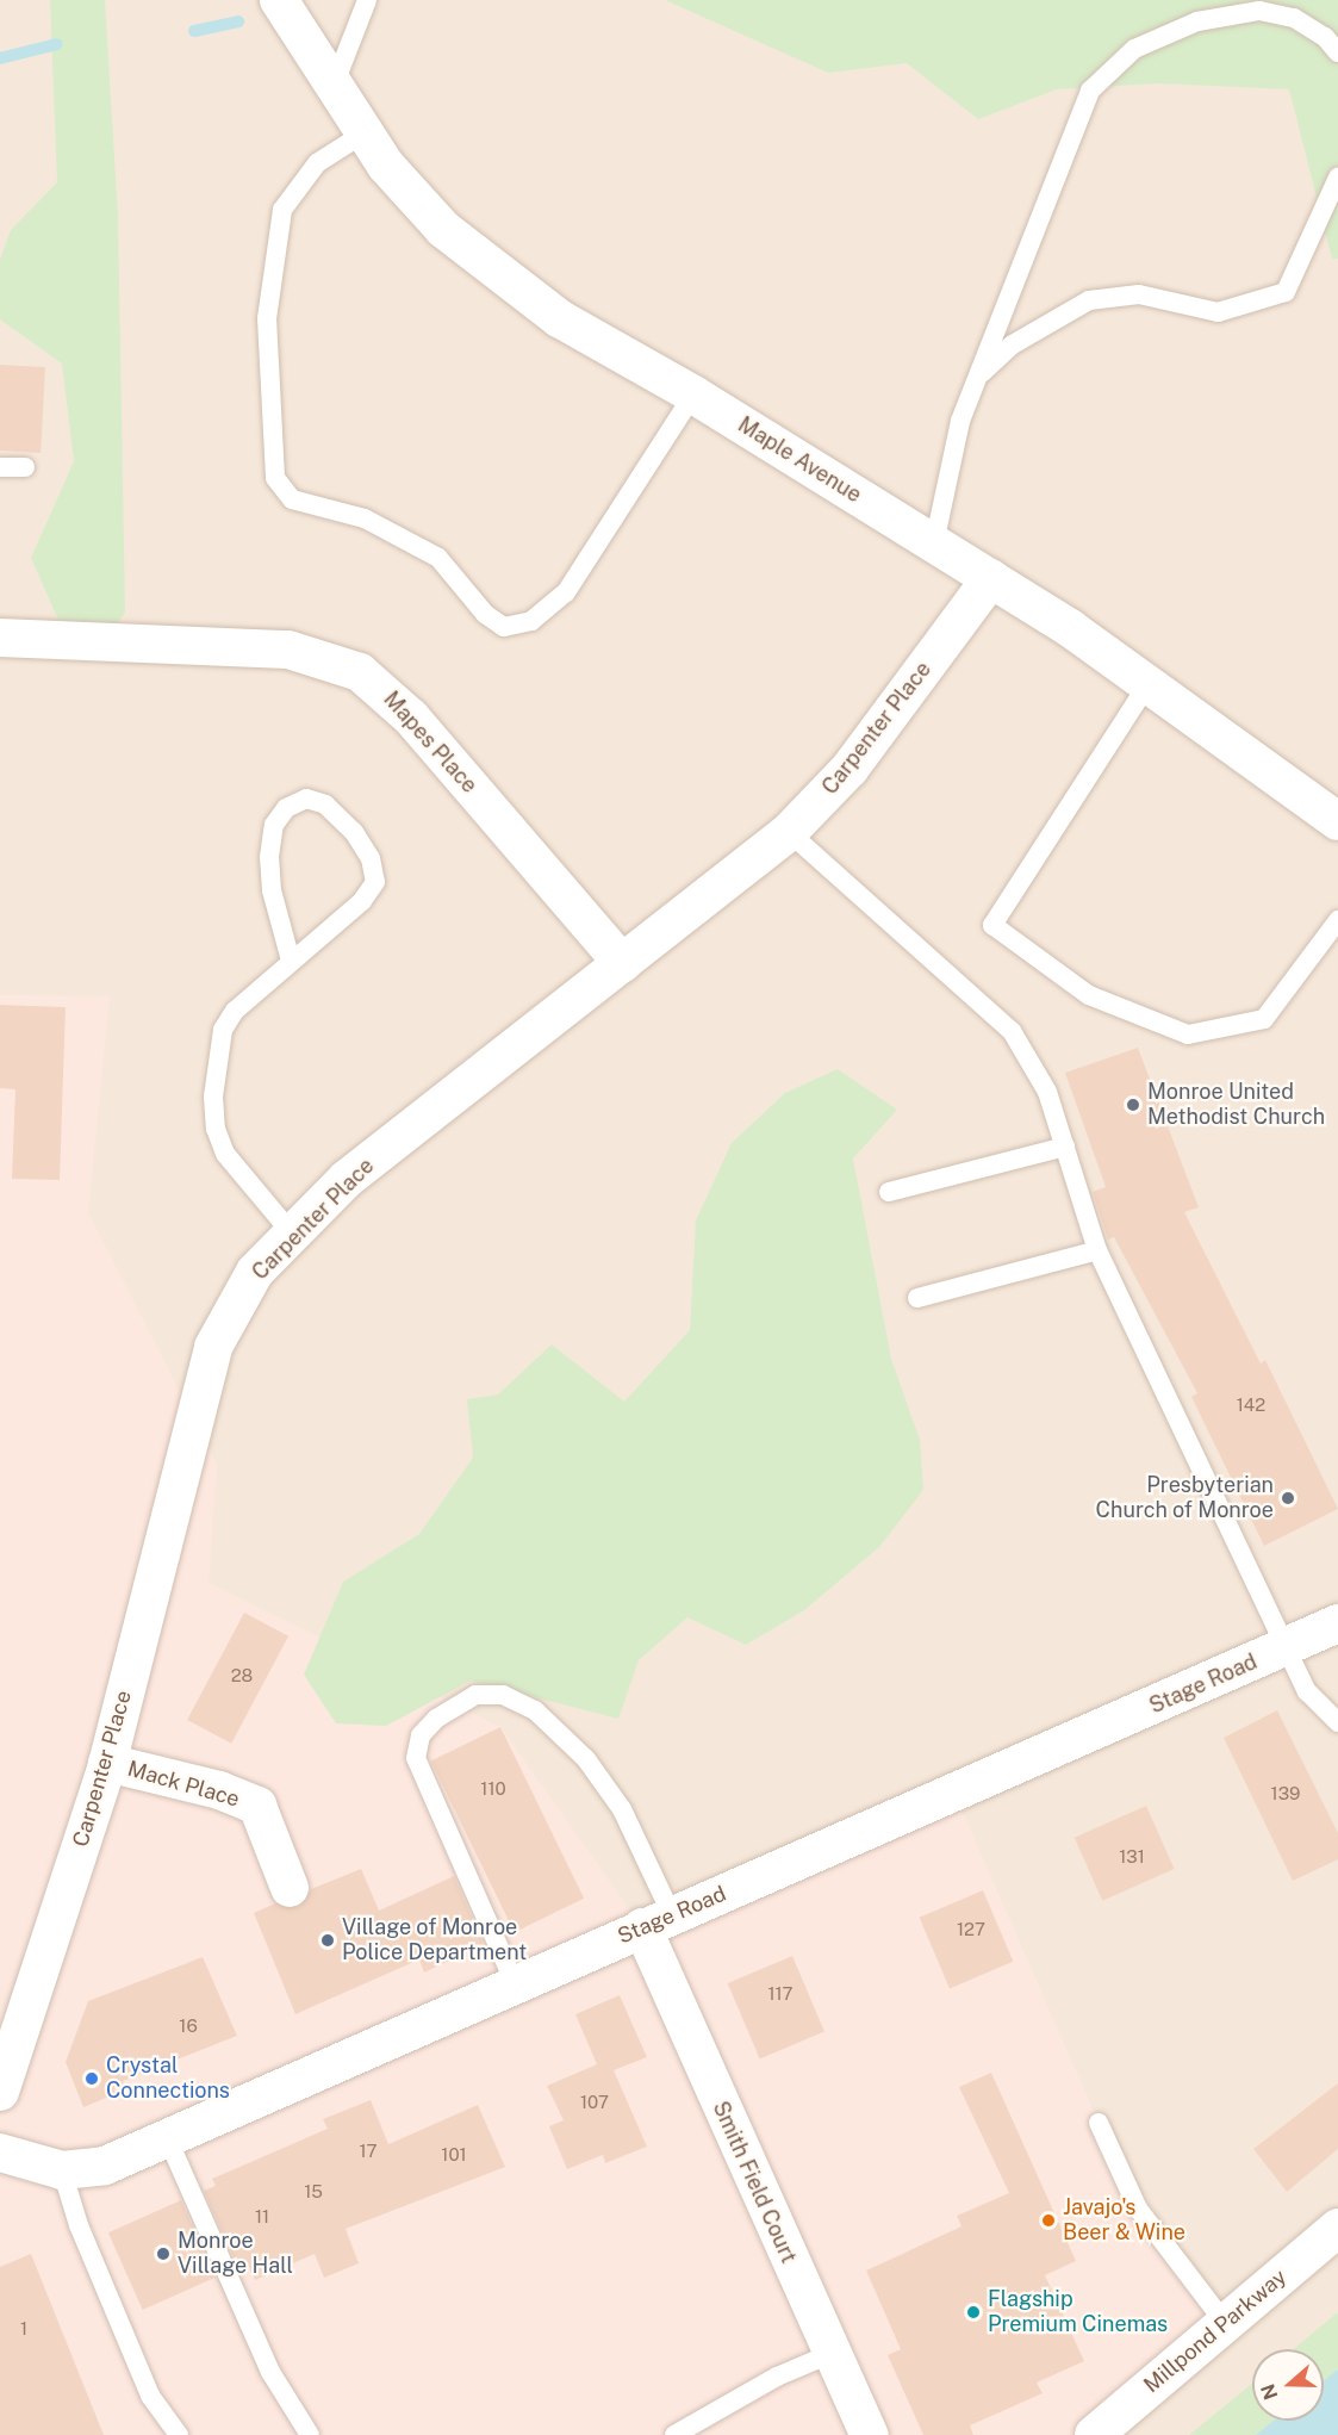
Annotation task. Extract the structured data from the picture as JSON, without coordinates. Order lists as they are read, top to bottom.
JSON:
{
  "streets": {
    "street": [
      "Maple Avenue",
      "Carpenter Place",
      "Mapes Place",
      "Stage Road",
      "Mack Place",
      "Smith Field Court",
      "Millpond Parkway"
    ]
  },
  "crossings": [
    ["Maple Avenue", "Carpenter Place"],
    ["Carpenter Place", "Mapes Place"],
    ["Carpenter Place", "Mack Place"],
    ["Stage Road", "Smith Field Court"]
  ],
  "places": [
    "Monroe United Methodist Church",
    "Presbyterian Church of Monroe",
    "Village of Monroe Police Department",
    "Crystal Connections",
    "Javajo's Beer & Wine",
    "Monroe Village Hall",
    "Flagship Premium Cinemas"
  ],
  "house_numbers": [
    "142",
    "28",
    "110",
    "139",
    "131",
    "127",
    "117",
    "16",
    "107",
    "17",
    "101",
    "15",
    "11",
    "1"
  ],
  "north": "left"
}
